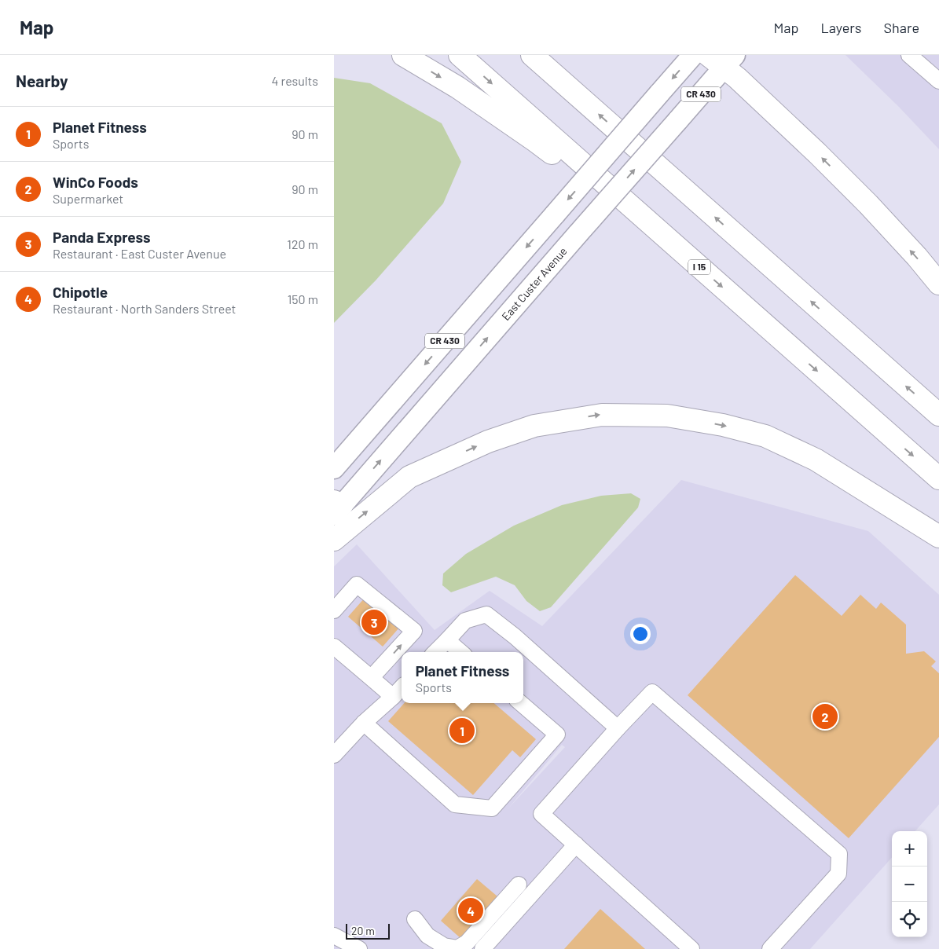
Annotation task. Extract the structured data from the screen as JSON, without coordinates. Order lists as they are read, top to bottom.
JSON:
{
  "streets": {
    "highway": ["I 15"],
    "main road": ["CR 430", "East Custer Avenue"]
  },
  "scale_bar": "20 m",
  "page": {
    "header": "Map",
    "nav": ["Map", "Layers", "Share"],
    "heading": ["Nearby", "4 results"],
    "list": [
      {
        "mark": "1",
        "name": "Planet Fitness",
        "note": "Sports",
        "value": "90 m"
      },
      {
        "mark": "2",
        "name": "WinCo Foods",
        "note": "Supermarket",
        "value": "90 m"
      },
      {
        "mark": "3",
        "name": "Panda Express",
        "note": "Restaurant · East Custer Avenue",
        "value": "120 m"
      },
      {
        "mark": "4",
        "name": "Chipotle",
        "note": "Restaurant · North Sanders Street",
        "value": "150 m"
      }
    ],
    "pins": [
      "3",
      "2",
      "1",
      "4"
    ],
    "popup": ["Planet Fitness", "Sports"],
    "map_buttons": ["+", "−"],
    "scale": "20 m"
  }
}
